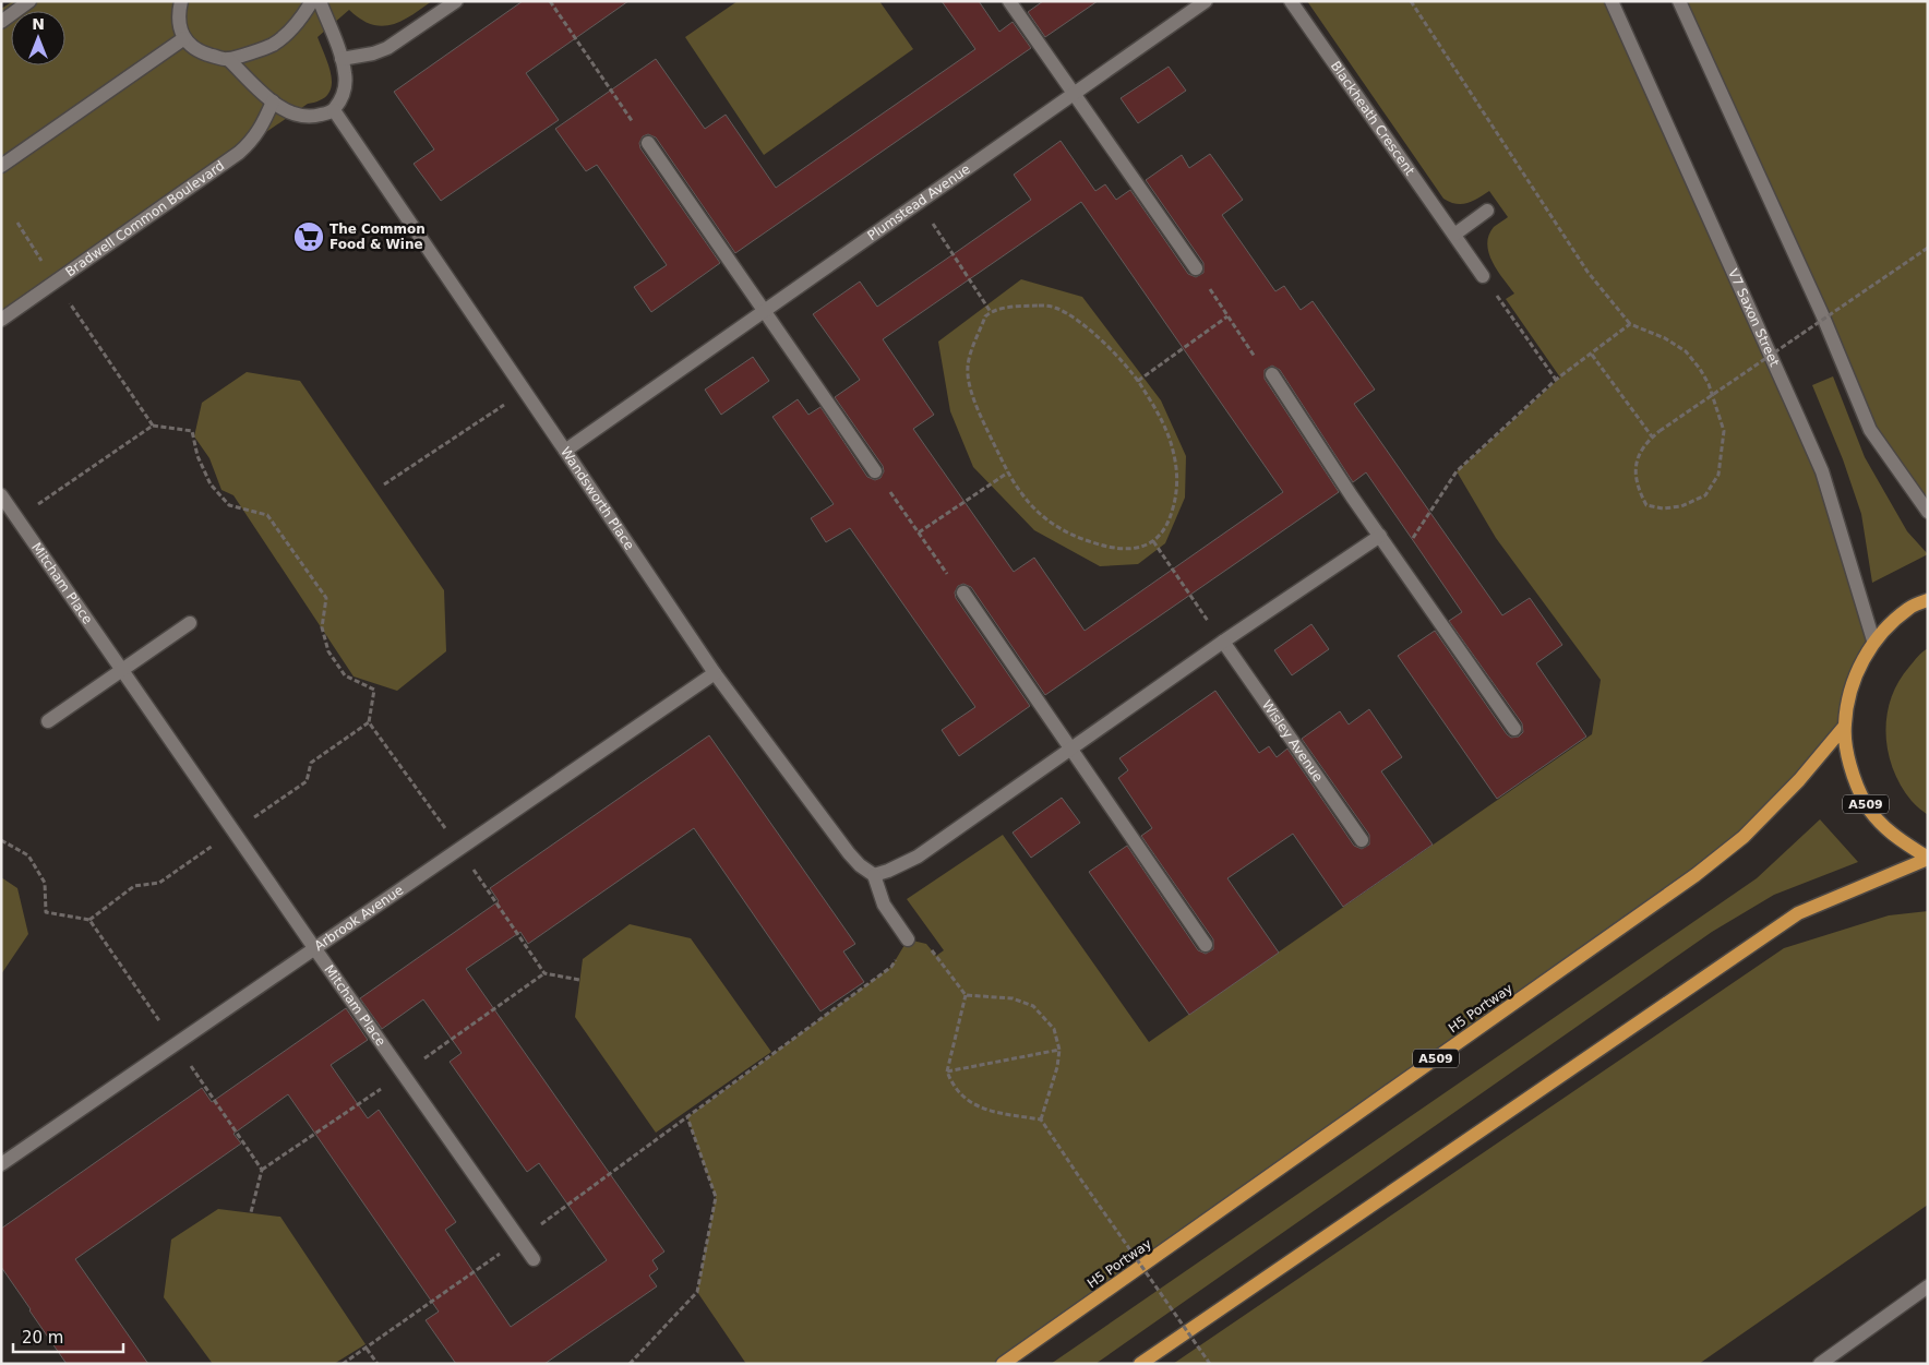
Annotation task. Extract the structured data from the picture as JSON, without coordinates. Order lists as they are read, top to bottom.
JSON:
{
  "streets": {
    "main road": ["A509", "H5 Portway"],
    "street": [
      "Blackheath Crescent",
      "Plumstead Avenue",
      "Bradwell Common Boulevard",
      "V7 Saxon Street",
      "Wandsworth Place",
      "Mitcham Place",
      "Wisley Avenue",
      "Arbrook Avenue"
    ]
  },
  "crossings": [
    ["Plumstead Avenue", "Wandsworth Place"],
    ["V7 Saxon Street", "A509"],
    ["Wandsworth Place", "Arbrook Avenue"],
    ["Mitcham Place", "Arbrook Avenue"],
    ["A509", "H5 Portway"]
  ],
  "places": {
    "supermarket": ["The Common Food & Wine"]
  },
  "scale_bar": "20 m",
  "north": "top"
}
